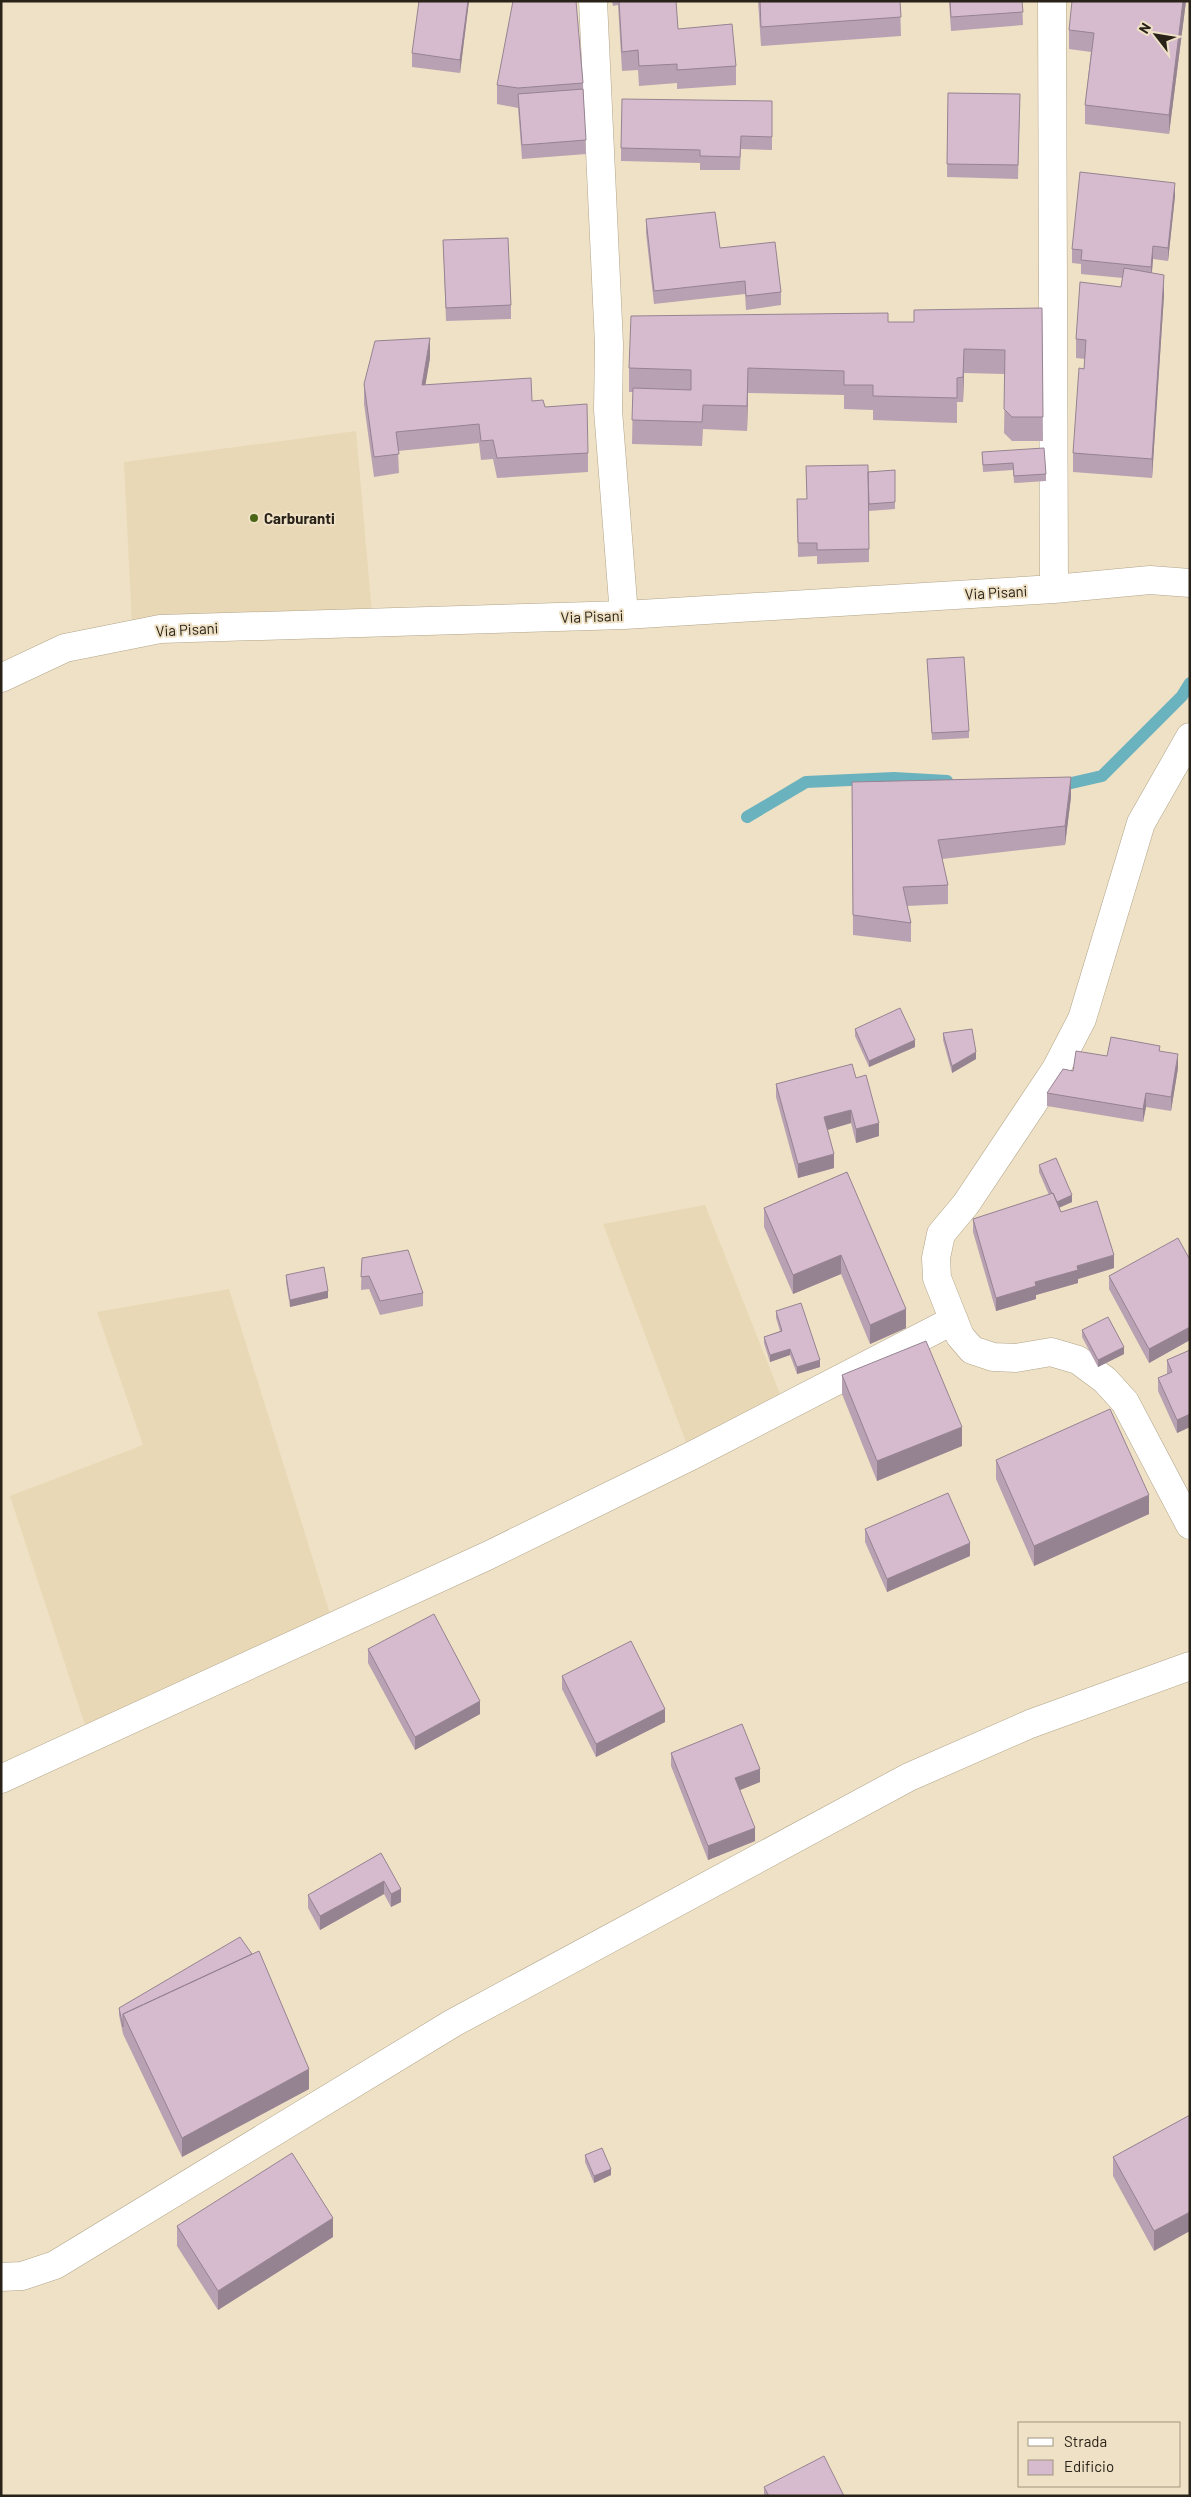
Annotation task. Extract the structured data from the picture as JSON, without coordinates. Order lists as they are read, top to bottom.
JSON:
{
  "streets": {
    "street": ["Via Pisani"]
  },
  "places": ["Carburanti"],
  "legend": ["Strada", "Edificio"],
  "north": "top left"
}
